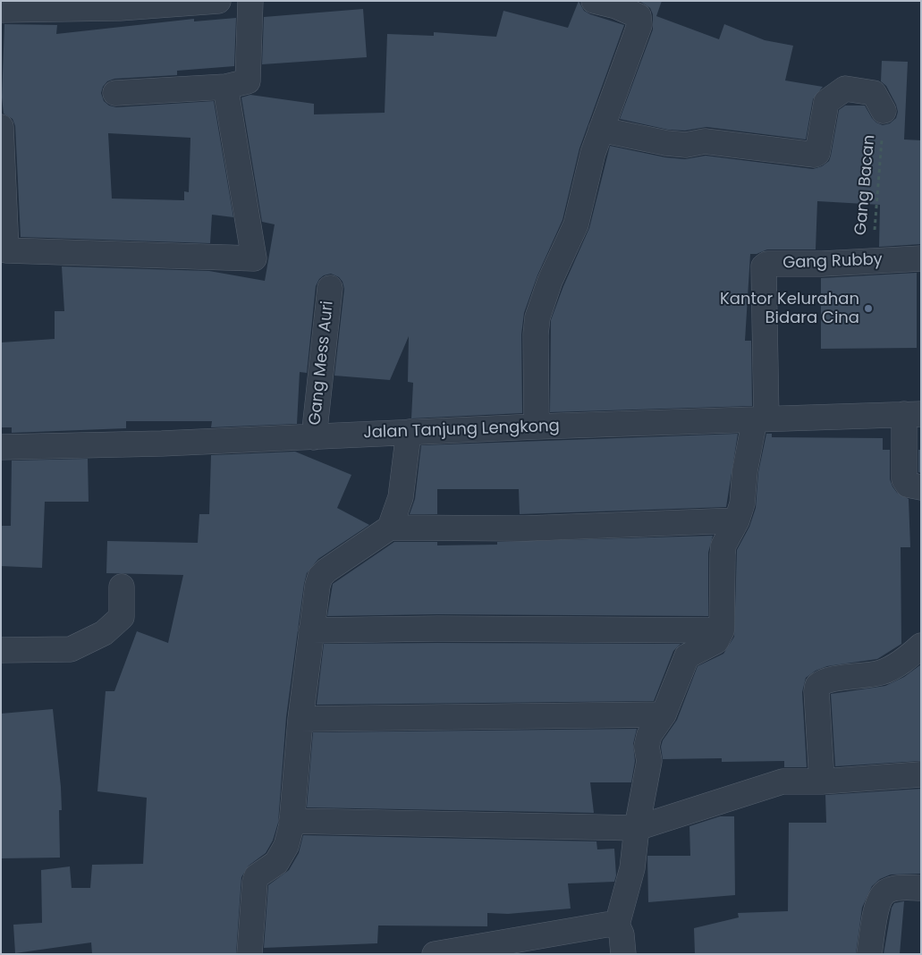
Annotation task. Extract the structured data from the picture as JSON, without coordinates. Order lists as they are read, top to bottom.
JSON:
{
  "streets": {
    "street": ["Gang Rubby", "Gang Mess Auri", "Jalan Tanjung Lengkong"],
    "path": ["Gang Bacan"]
  },
  "crossings": [
    ["Gang Bacan", "Gang Rubby"],
    ["Gang Rubby", "Jalan Tanjung Lengkong"],
    ["Gang Mess Auri", "Jalan Tanjung Lengkong"]
  ],
  "places": ["Kantor Kelurahan Bidara Cina"]
}
